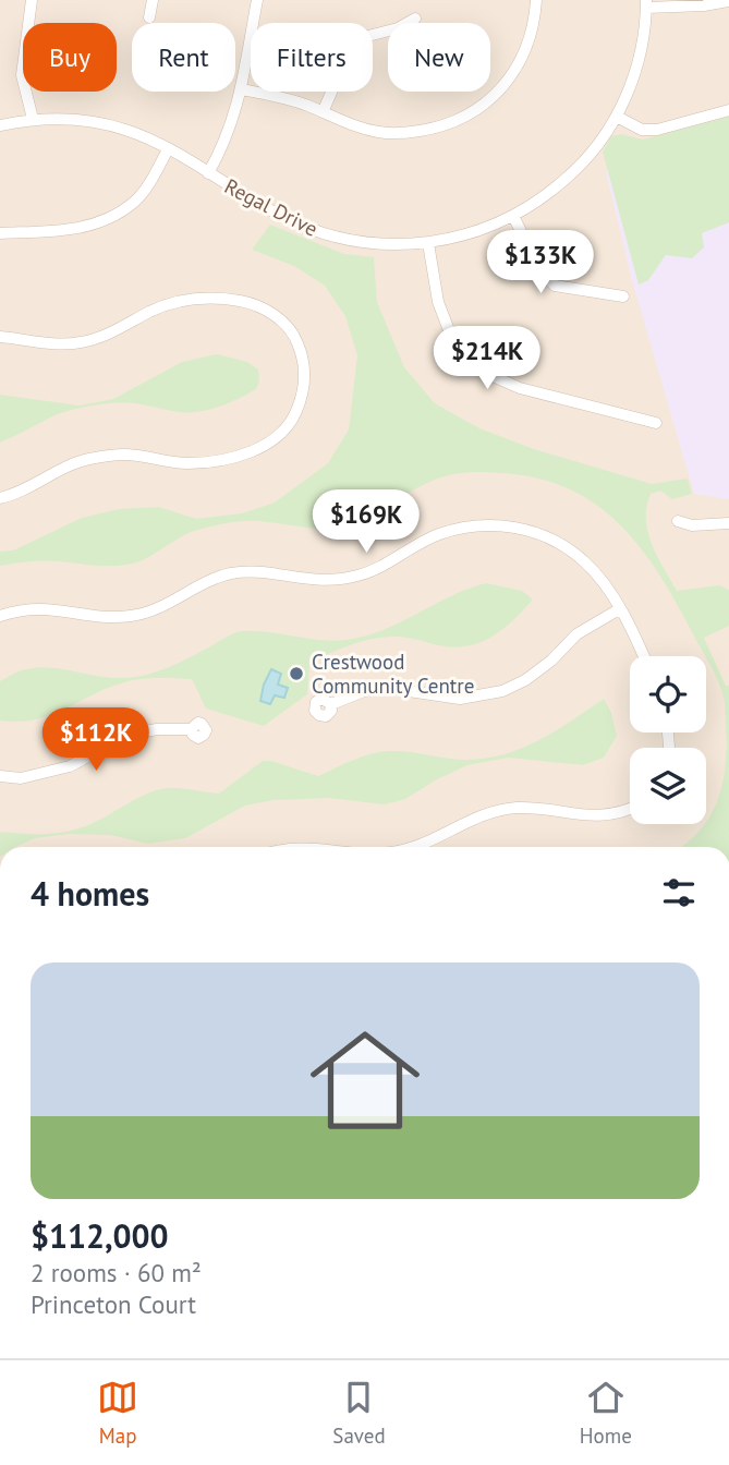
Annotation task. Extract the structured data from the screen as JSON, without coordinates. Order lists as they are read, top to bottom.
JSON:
{
  "streets": {
    "street": ["Regal Drive"]
  },
  "places": ["Crestwood Community Centre"],
  "page": {
    "chip": [
      "Buy",
      "Rent",
      "Filters",
      "New"
    ],
    "price": [
      "$133K",
      "$214K",
      "$169K",
      "$112K"
    ],
    "heading": "4 homes",
    "list": [
      {
        "name": "$112,000",
        "note": "2 rooms · 60 m² · Princeton Court"
      }
    ],
    "tabs": ["Map", "Saved", "Home"]
  }
}
